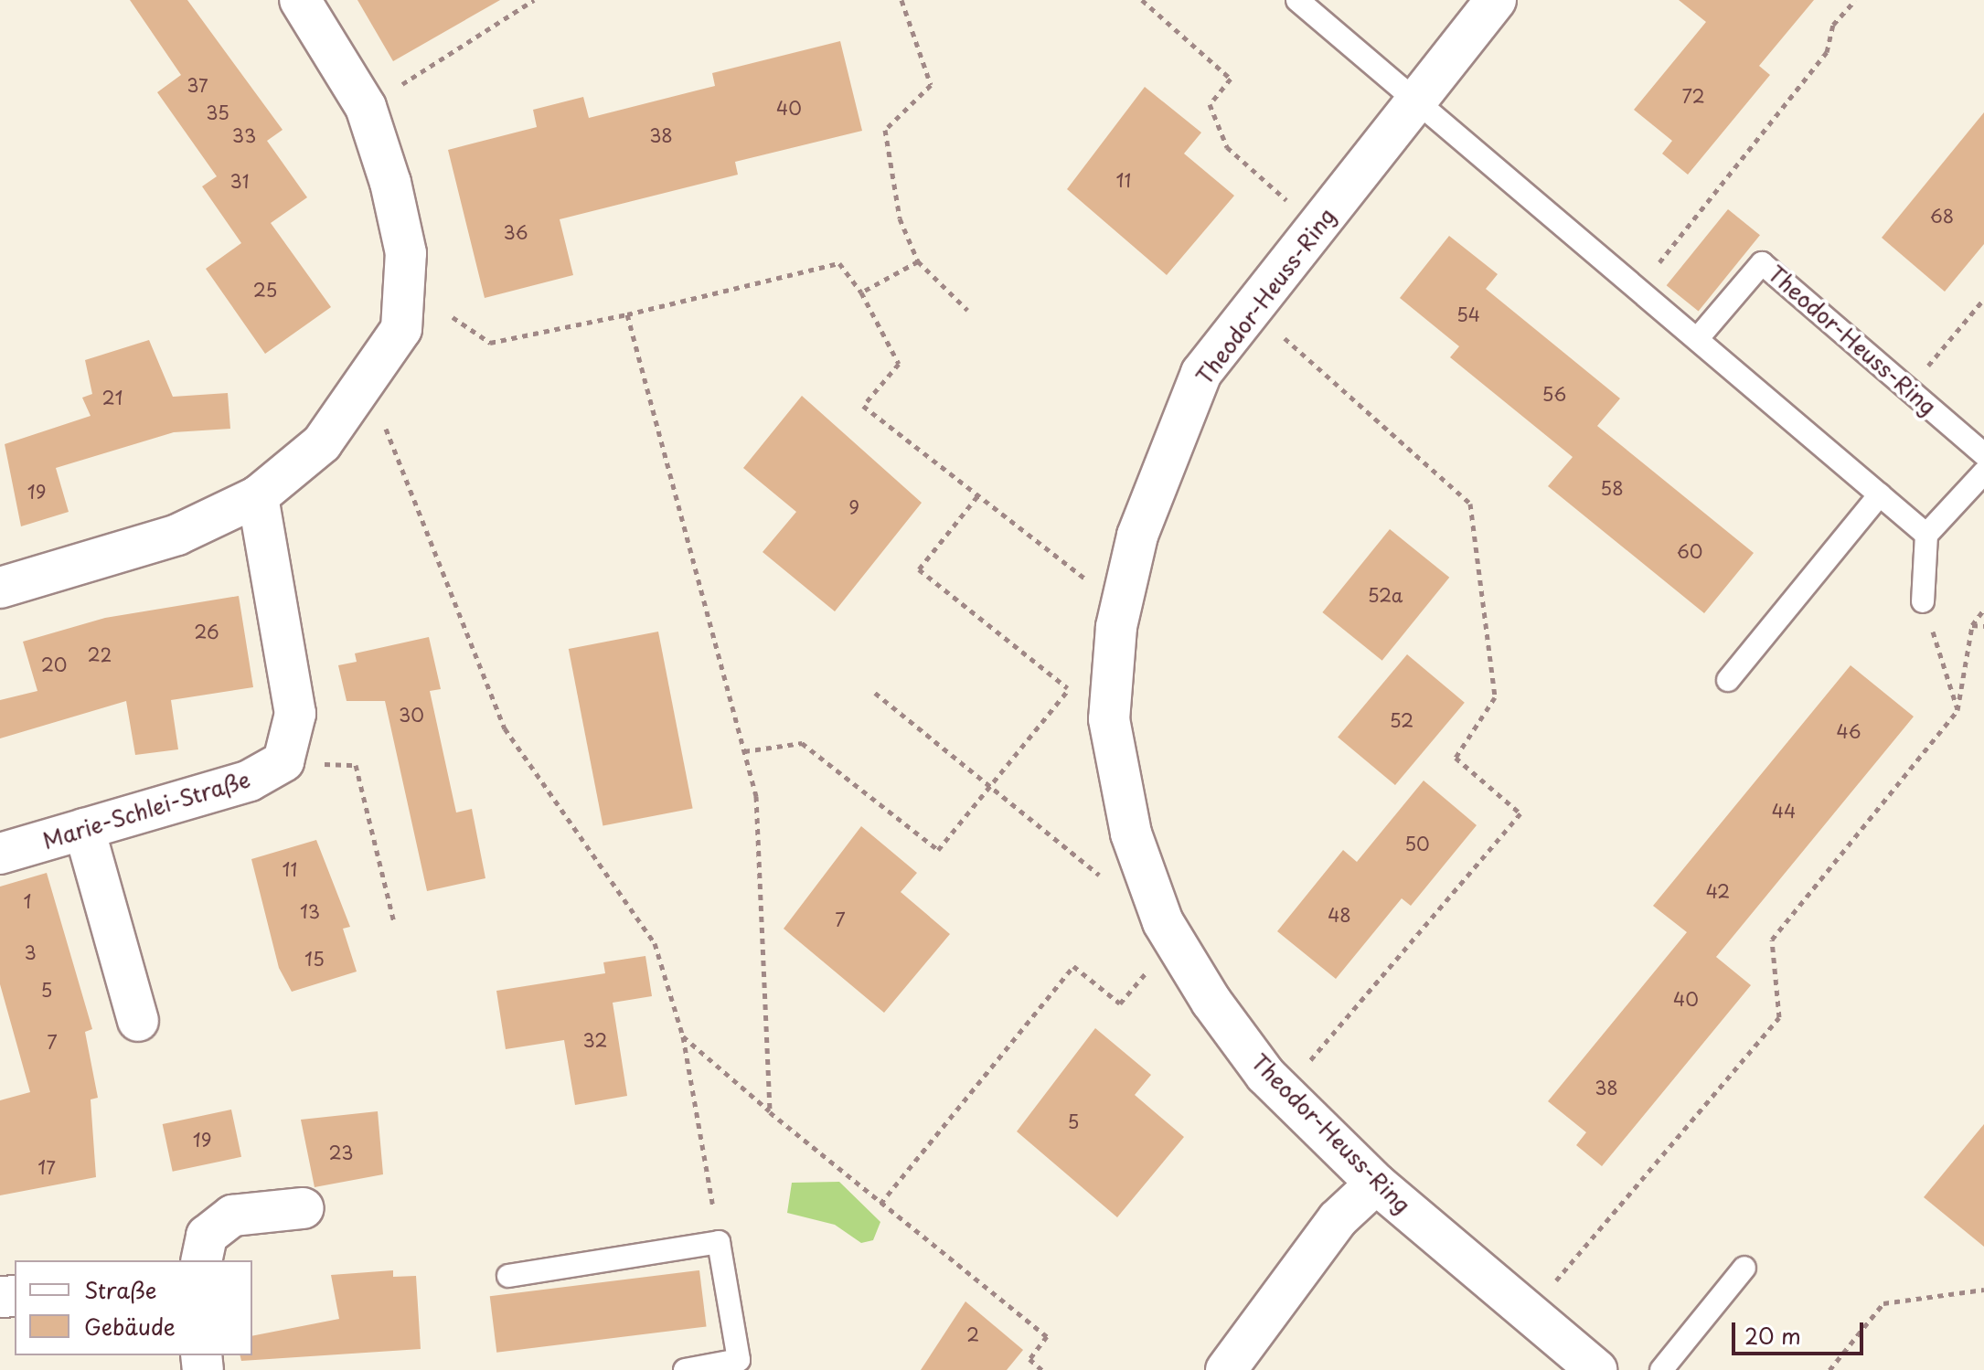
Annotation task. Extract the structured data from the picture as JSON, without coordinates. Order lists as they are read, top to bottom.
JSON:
{
  "streets": {
    "street": ["Theodor-Heuss-Ring", "Marie-Schlei-Straße"]
  },
  "house_numbers": [
    "37",
    "72",
    "40",
    "35",
    "33",
    "38",
    "11",
    "31",
    "68",
    "36",
    "25",
    "54",
    "56",
    "21",
    "58",
    "19",
    "9",
    "60",
    "52a",
    "26",
    "22",
    "20",
    "30",
    "52",
    "46",
    "44",
    "50",
    "11",
    "42",
    "1",
    "13",
    "48",
    "7",
    "3",
    "15",
    "5",
    "40",
    "32",
    "7",
    "38",
    "5",
    "19",
    "23",
    "17",
    "2"
  ],
  "legend": ["Straße", "Gebäude"],
  "scale_bar": "20 m"
}
